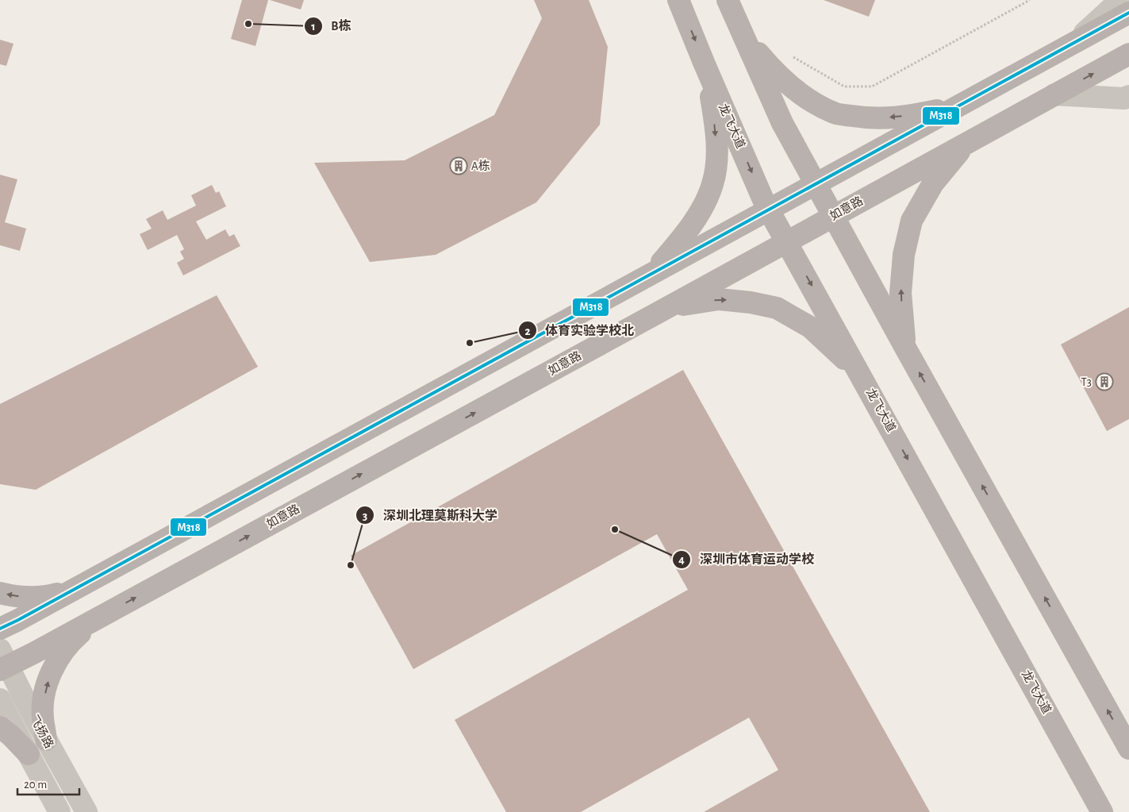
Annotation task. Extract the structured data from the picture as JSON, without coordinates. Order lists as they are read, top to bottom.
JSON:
{
  "streets": {
    "main road": ["龙飞大道", "如意路"],
    "street": ["飞扬路"]
  },
  "crossings": [
    ["龙飞大道", "如意路"],
    ["如意路", "飞扬路"]
  ],
  "places": {
    "other": [
      "B栋",
      "体育实验学校北",
      "深圳市体育运动学校",
      "深圳北理莫斯科大学"
    ],
    "building": ["A栋", "T3"]
  },
  "lines": ["transit line M318"],
  "scale_bar": "20 m"
}
